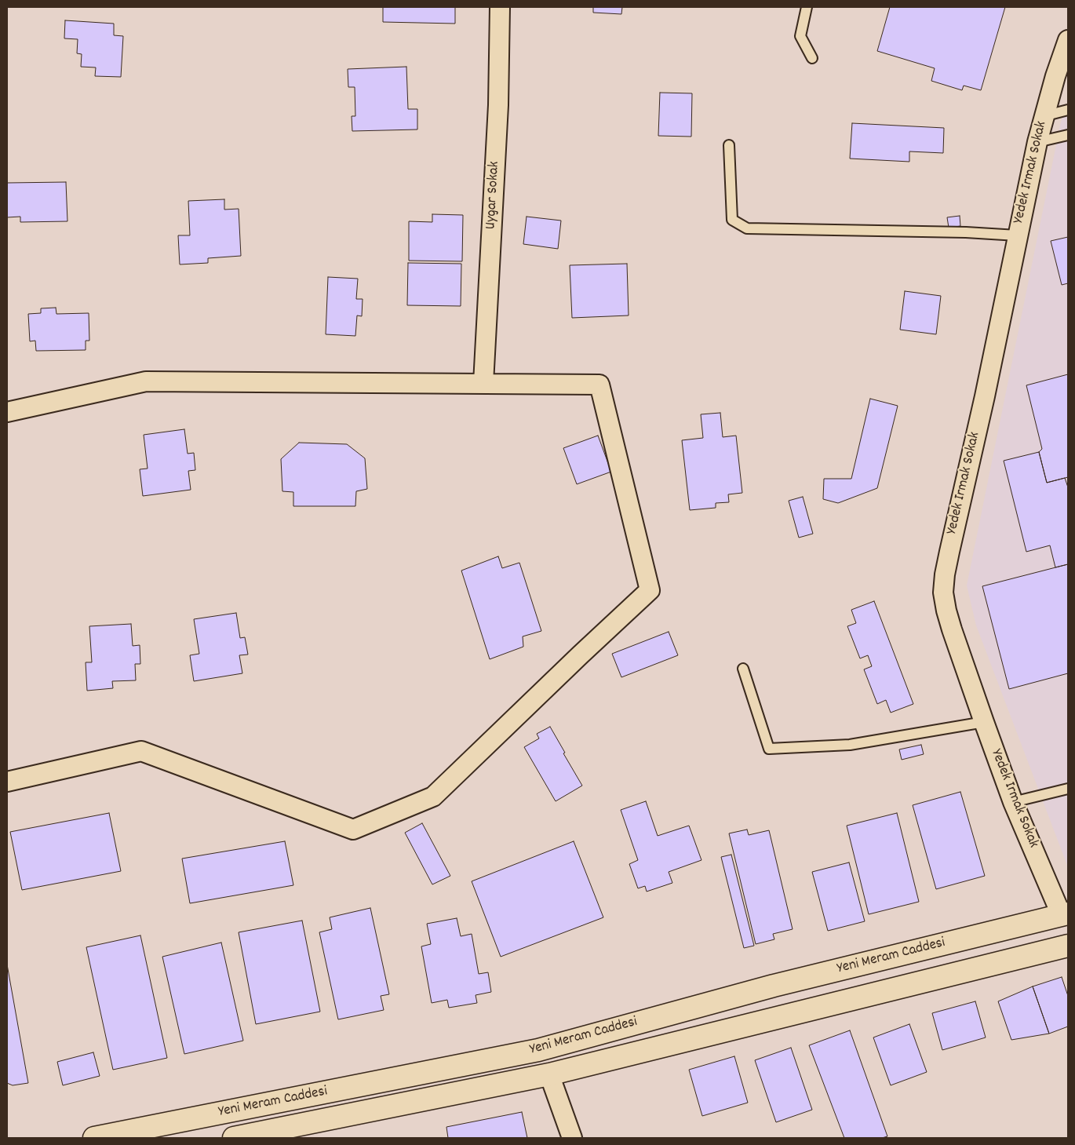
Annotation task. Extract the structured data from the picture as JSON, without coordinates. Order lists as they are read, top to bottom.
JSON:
{
  "streets": {
    "main road": ["Yeni Meram Caddesi"],
    "street": ["Yedek Irmak Sokak", "Uygar Sokak"]
  },
  "crossings": [
    ["Yedek Irmak Sokak", "Yeni Meram Caddesi"]
  ]
}
